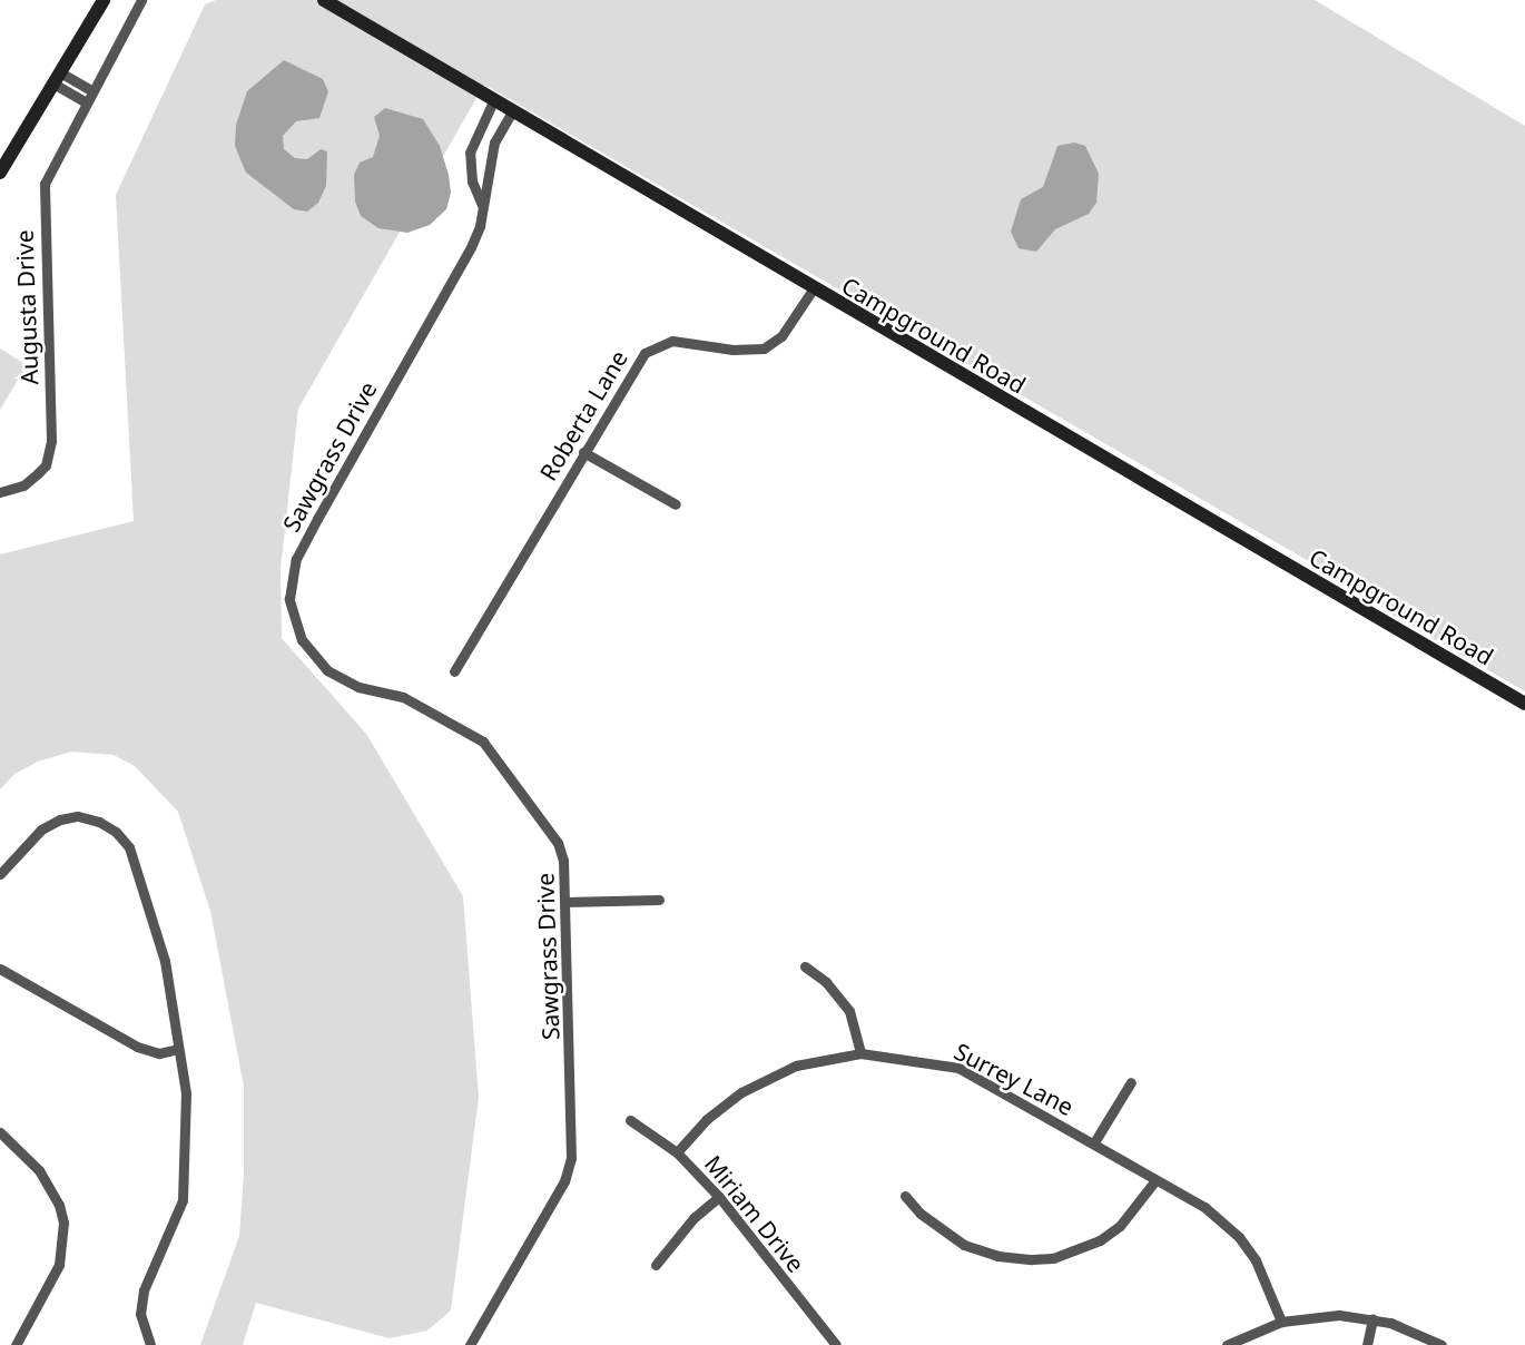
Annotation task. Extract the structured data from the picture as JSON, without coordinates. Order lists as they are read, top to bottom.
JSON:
{
  "streets": {
    "street": [
      "Augusta Drive",
      "Campground Road",
      "Roberta Lane",
      "Sawgrass Drive",
      "Surrey Lane",
      "Miriam Drive"
    ]
  },
  "crossings": [
    ["Campground Road", "Roberta Lane"],
    ["Campground Road", "Sawgrass Drive"],
    ["Surrey Lane", "Miriam Drive"]
  ]
}
